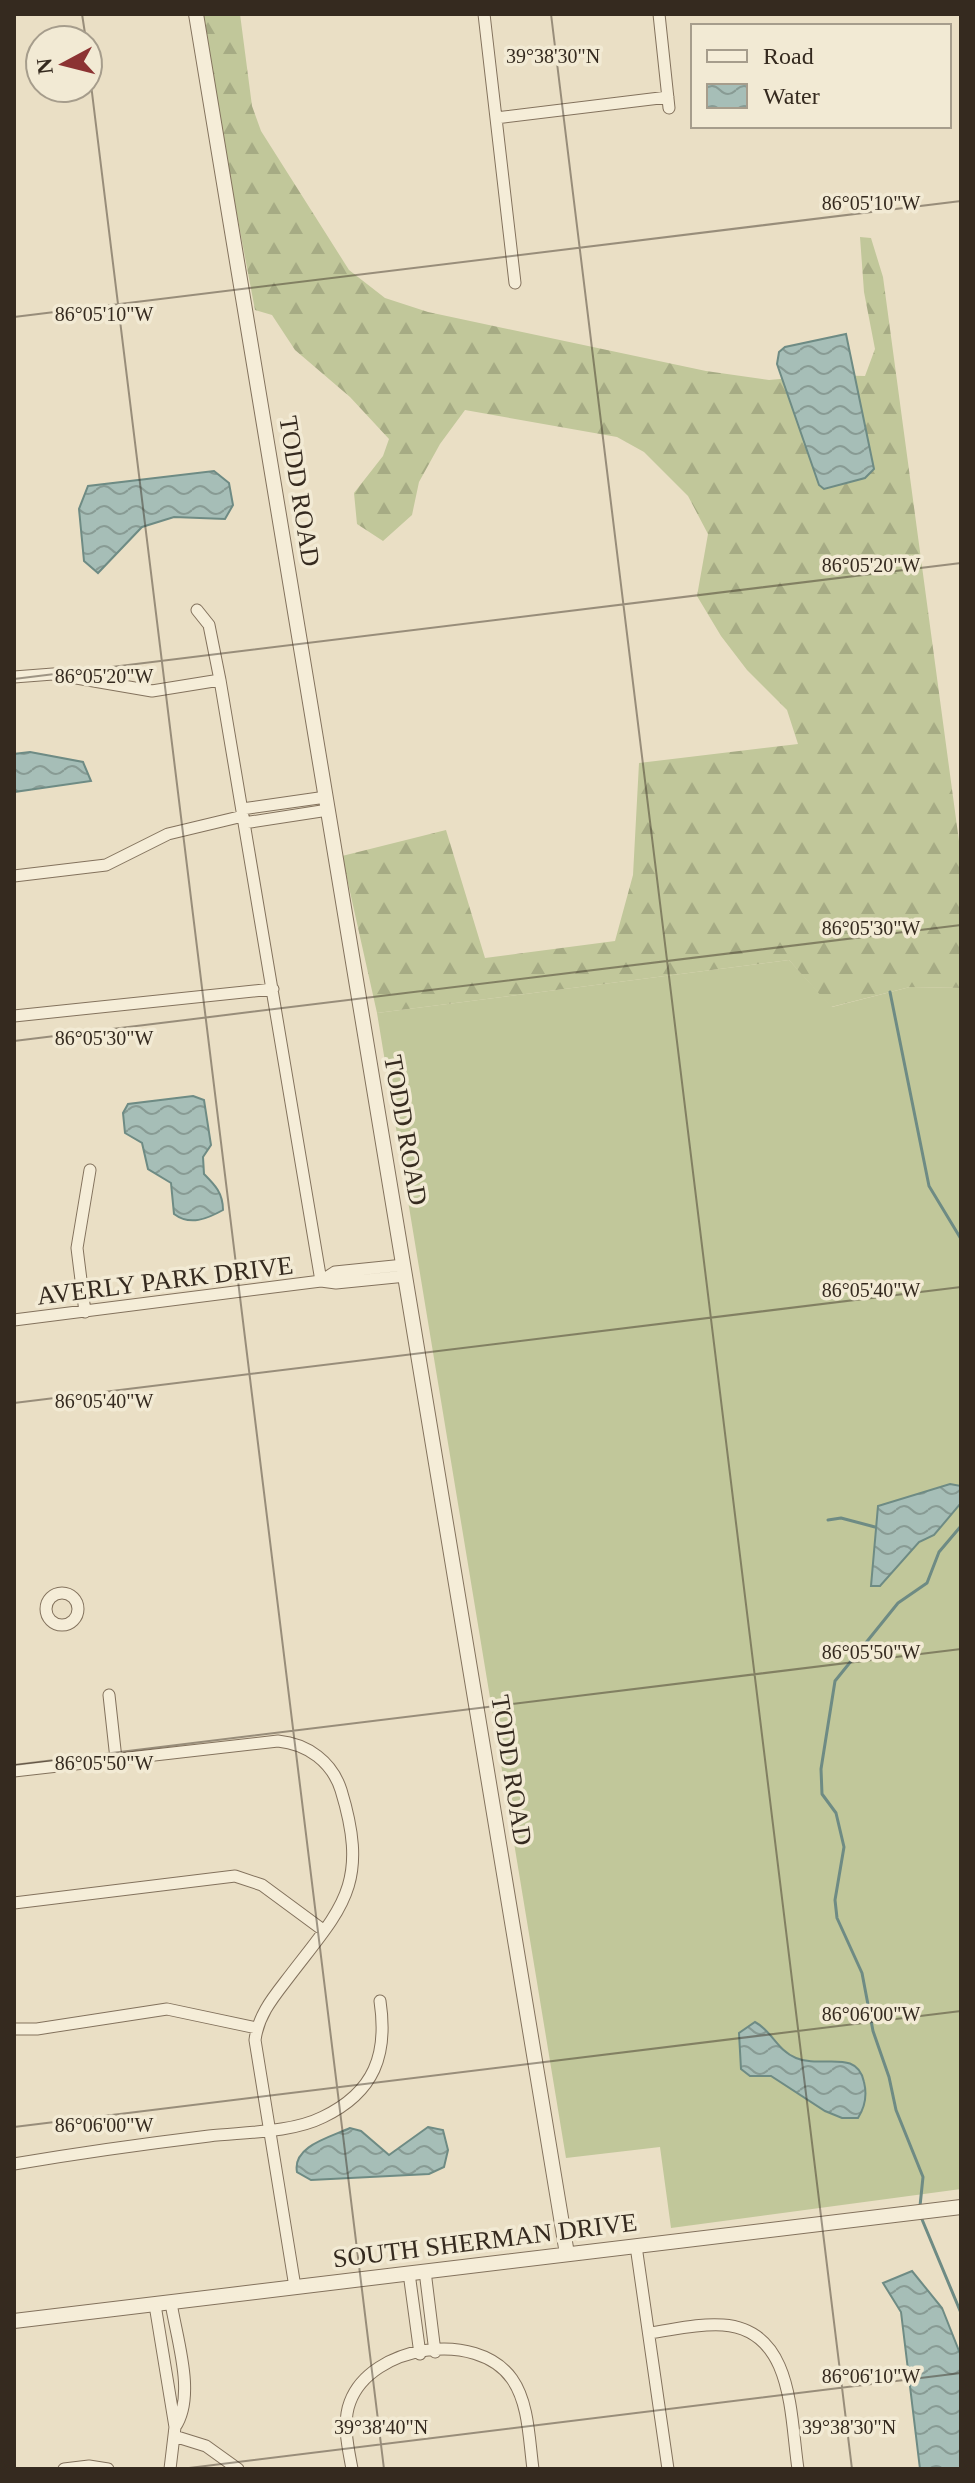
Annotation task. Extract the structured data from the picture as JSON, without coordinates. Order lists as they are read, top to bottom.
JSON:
{
  "streets": {
    "street": ["TODD ROAD", "AVERLY PARK DRIVE", "SOUTH SHERMAN DRIVE"]
  },
  "crossings": [
    ["TODD ROAD", "AVERLY PARK DRIVE"],
    ["TODD ROAD", "SOUTH SHERMAN DRIVE"]
  ],
  "legend": ["Road", "Water"],
  "north": "left",
  "coordinates": [
    "39°38'30\"N",
    "86°05'10\"W",
    "86°05'20\"W",
    "86°05'30\"W",
    "86°05'40\"W",
    "86°05'50\"W",
    "86°06'00\"W",
    "86°06'10\"W",
    "39°38'40\"N"
  ]
}
